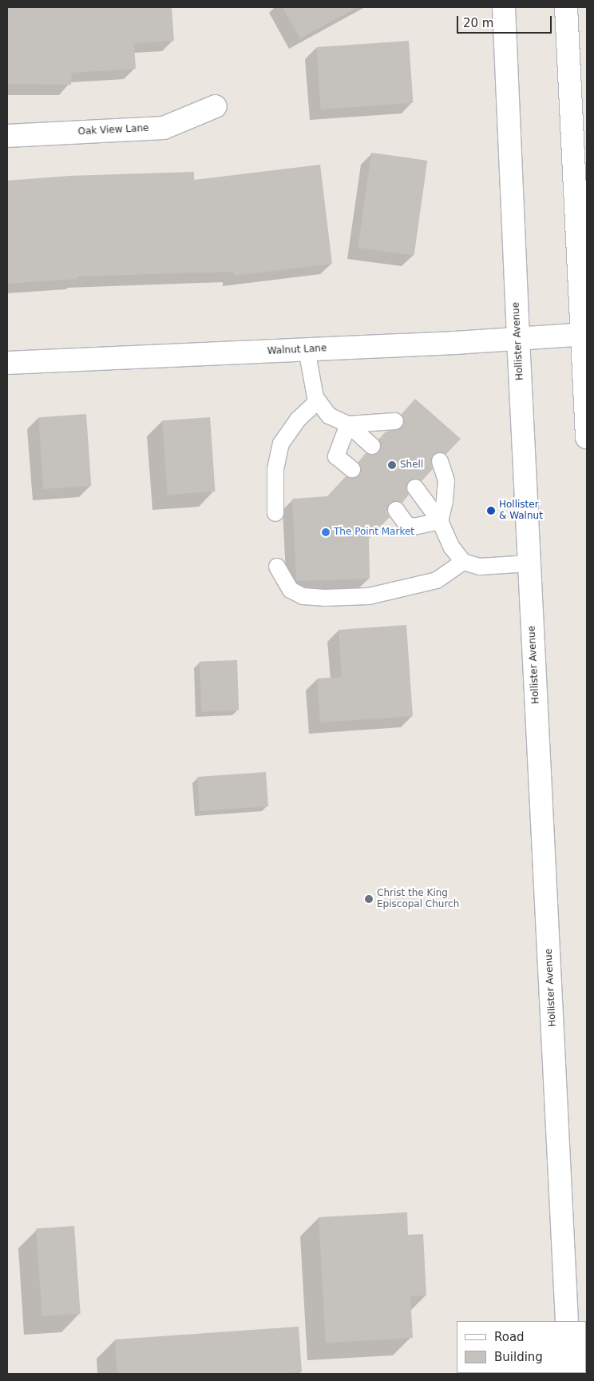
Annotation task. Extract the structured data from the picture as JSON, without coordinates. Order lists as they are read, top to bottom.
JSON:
{
  "streets": {
    "main road": ["Oak View Lane", "Hollister Avenue", "Walnut Lane"]
  },
  "crossings": [
    ["Hollister Avenue", "Walnut Lane"]
  ],
  "places": [
    "Shell",
    "Hollister & Walnut",
    "The Point Market",
    "Christ the King Episcopal Church"
  ],
  "legend": ["Road", "Building"],
  "scale_bar": "20 m"
}
